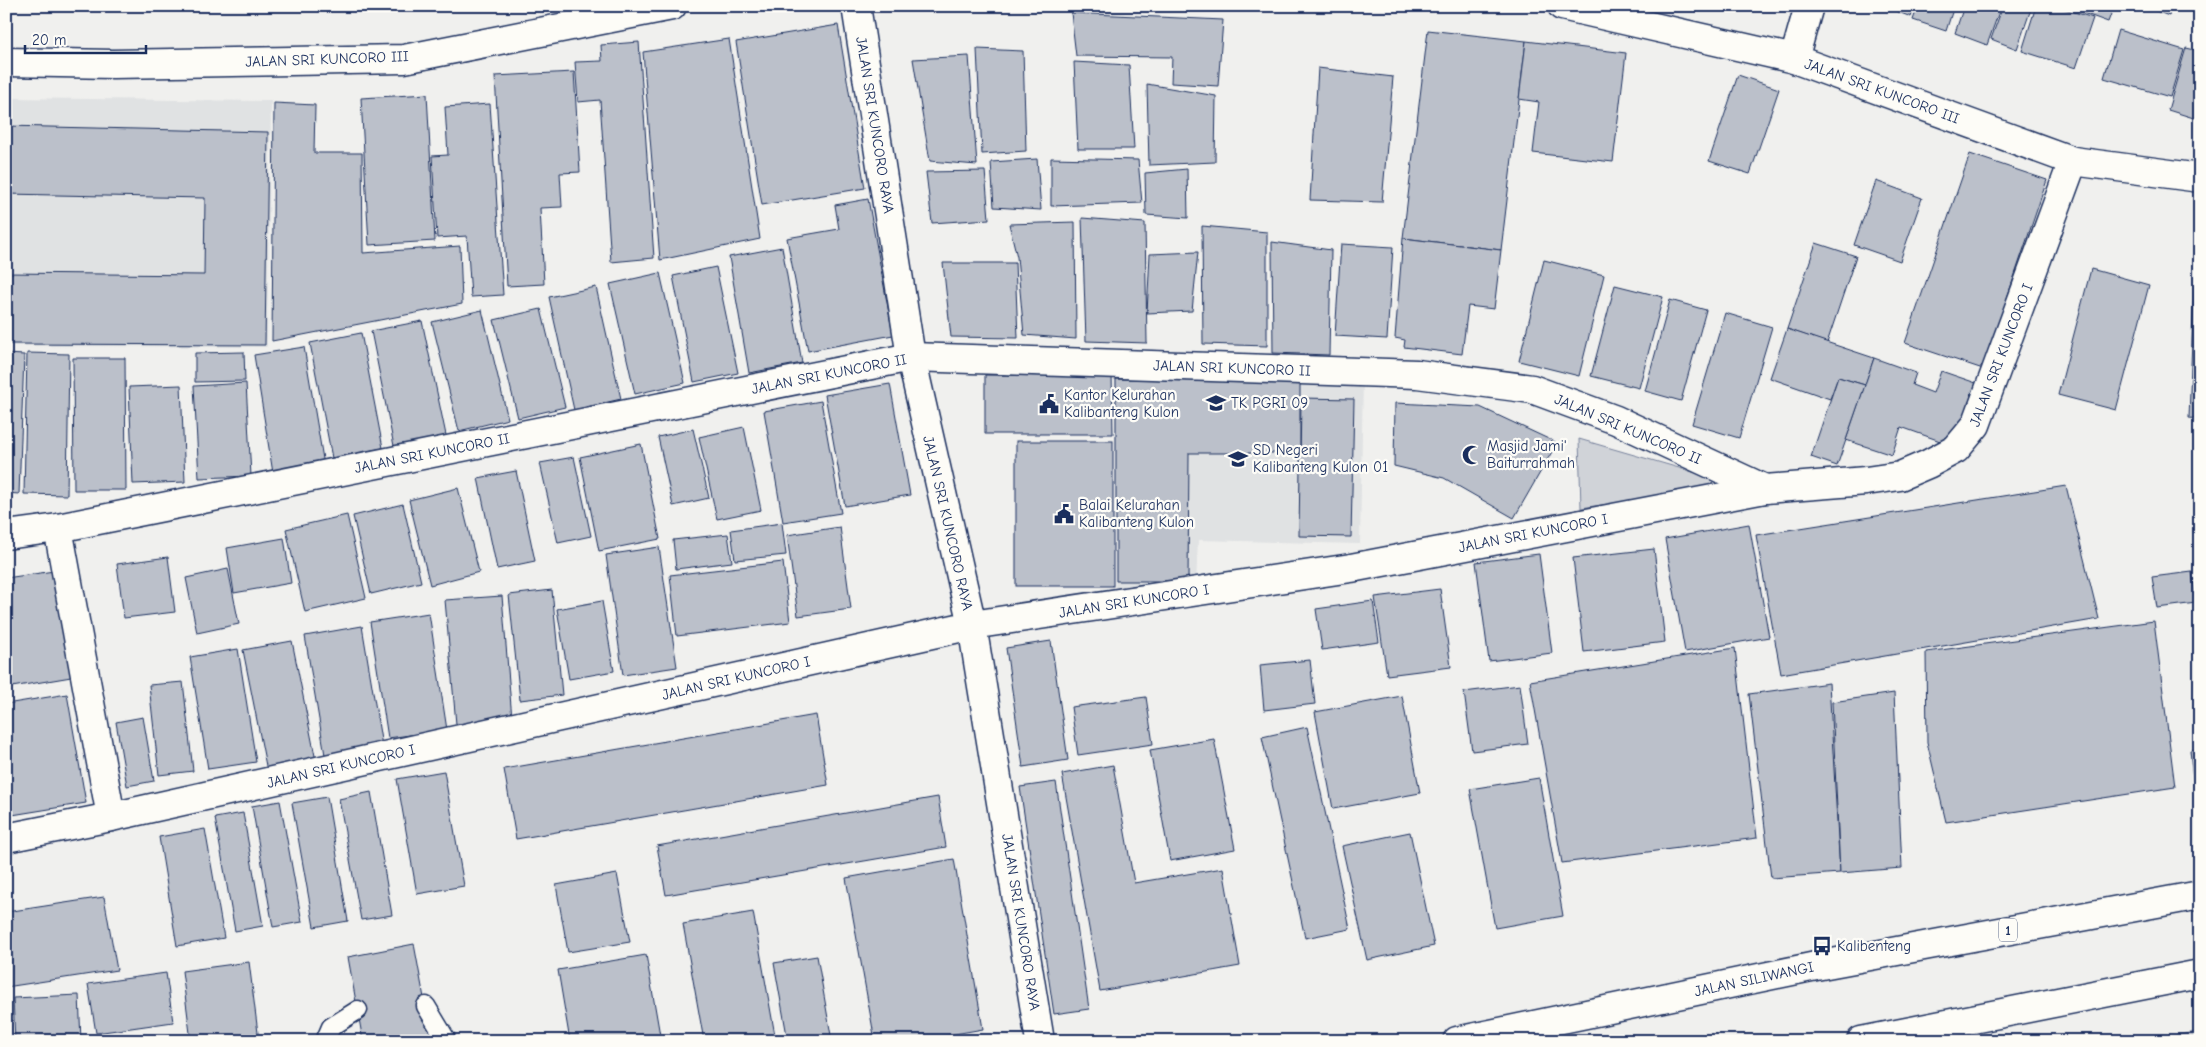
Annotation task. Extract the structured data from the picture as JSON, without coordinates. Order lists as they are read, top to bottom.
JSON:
{
  "streets": {
    "main road": [
      "JALAN SRI KUNCORO III",
      "JALAN SRI KUNCORO RAYA",
      "JALAN SRI KUNCORO I",
      "JALAN SRI KUNCORO II",
      "1",
      "JALAN SILIWANGI"
    ]
  },
  "crossings": [
    ["JALAN SRI KUNCORO III", "JALAN SRI KUNCORO I"],
    ["JALAN SRI KUNCORO RAYA", "JALAN SRI KUNCORO I"],
    ["JALAN SRI KUNCORO RAYA", "JALAN SRI KUNCORO II"],
    ["JALAN SRI KUNCORO I", "JALAN SRI KUNCORO II"]
  ],
  "places": {
    "school or university": ["TK PGRI 09", "SD Negeri Kalibanteng Kulon 01"],
    "public building": ["Kantor Kelurahan Kalibanteng Kulon", "Balai Kelurahan Kalibanteng Kulon"],
    "mosque": ["Masjid Jami' Baiturrahmah"],
    "bus stop": ["Kalibenteng"]
  },
  "scale_bar": "20 m"
}
